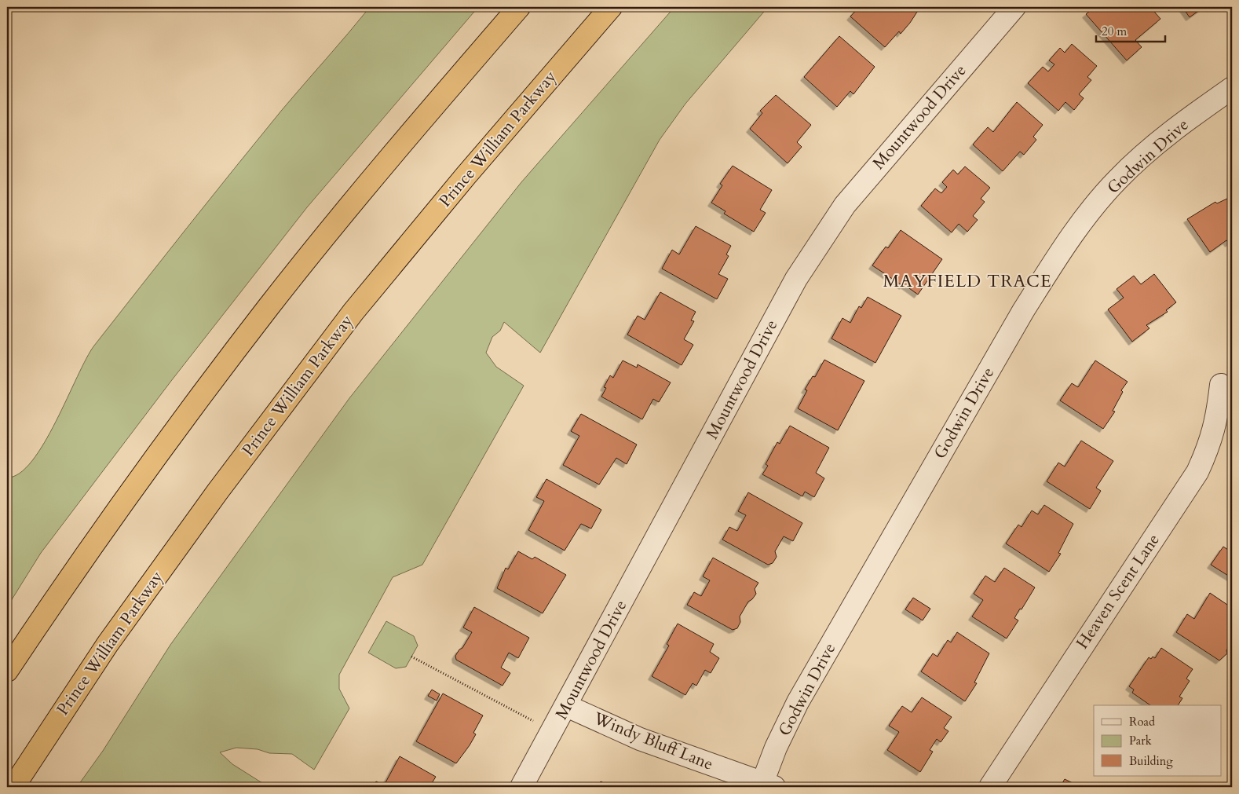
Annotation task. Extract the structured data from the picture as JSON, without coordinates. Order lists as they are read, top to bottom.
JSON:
{
  "streets": {
    "highway": ["Prince William Parkway"],
    "street": [
      "Mountwood Drive",
      "Godwin Drive",
      "Heaven Scent Lane",
      "Windy Bluff Lane"
    ]
  },
  "crossings": [
    ["Mountwood Drive", "Windy Bluff Lane"],
    ["Godwin Drive", "Windy Bluff Lane"]
  ],
  "districts": ["MAYFIELD TRACE"],
  "legend": ["Road", "Park", "Building"],
  "scale_bar": "20 m"
}
